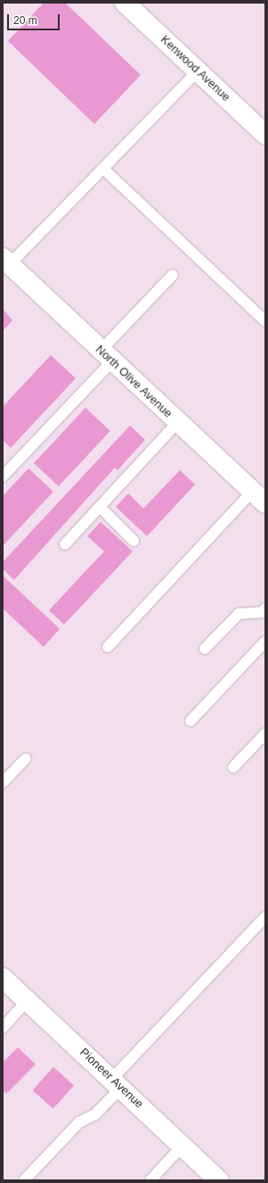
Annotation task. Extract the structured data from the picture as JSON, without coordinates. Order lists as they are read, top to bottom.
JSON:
{
  "streets": {
    "street": ["Kenwood Avenue", "North Olive Avenue", "Pioneer Avenue"]
  },
  "scale_bar": "20 m"
}
